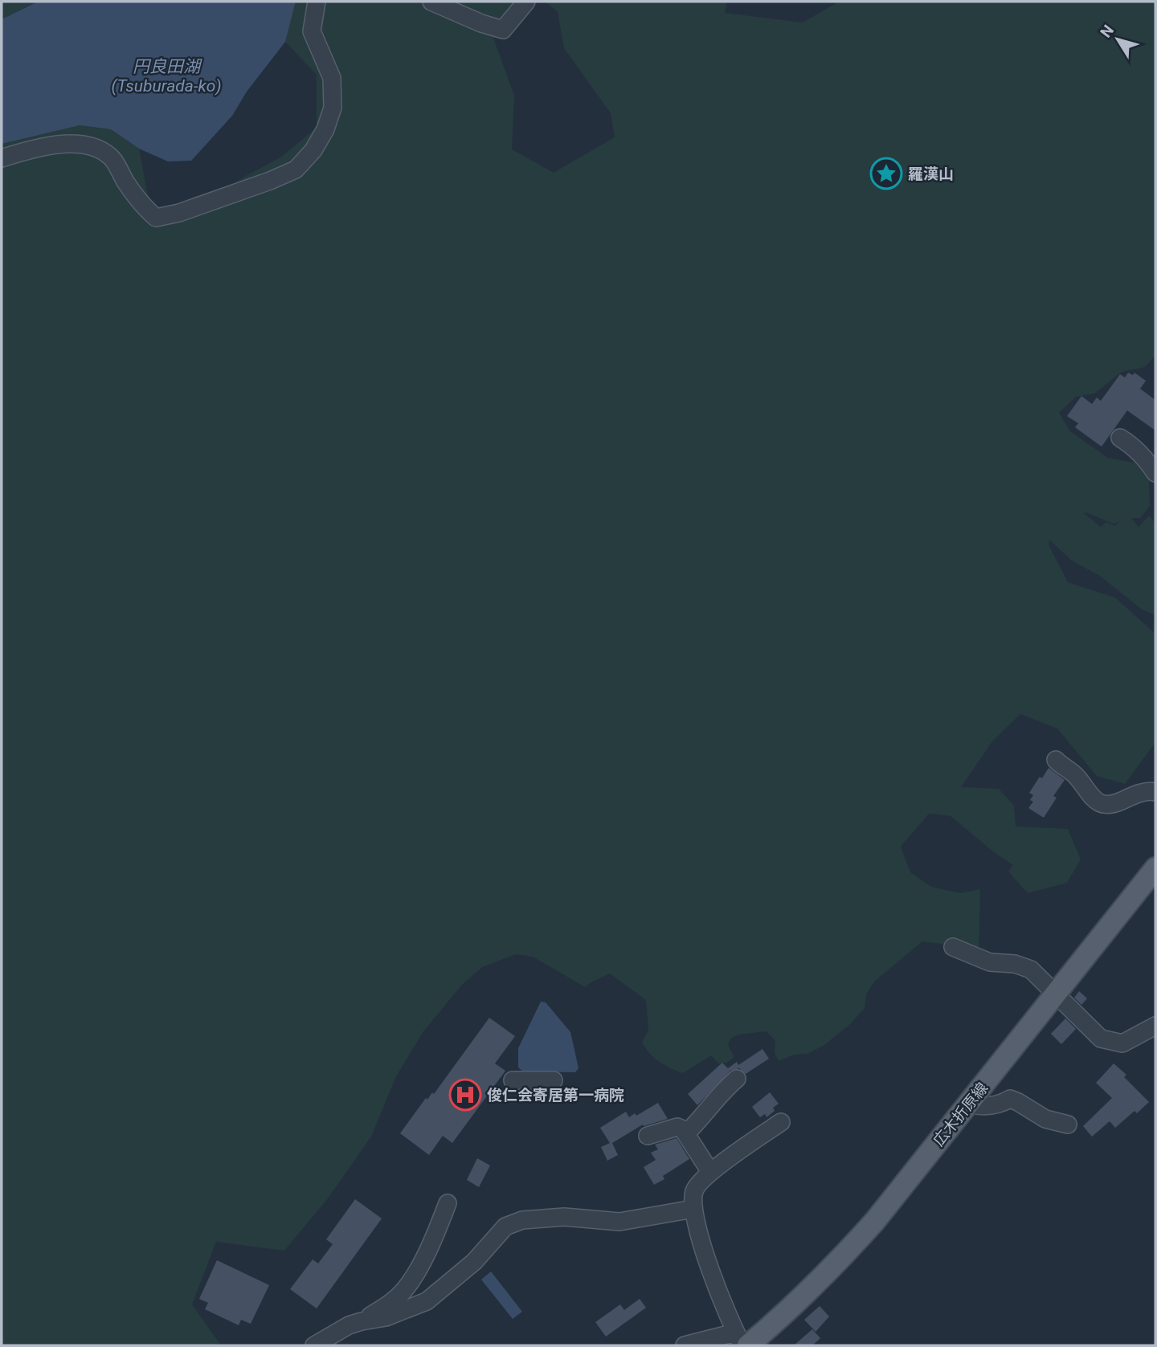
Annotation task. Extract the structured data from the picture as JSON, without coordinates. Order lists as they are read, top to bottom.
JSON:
{
  "streets": {
    "main road": ["広木折原線"]
  },
  "water": ["円良田湖 (Tsuburada-ko)"],
  "places": {
    "place": ["羅漢山"],
    "hospital": ["俊仁会寄居第一病院"]
  },
  "north": "top left"
}
